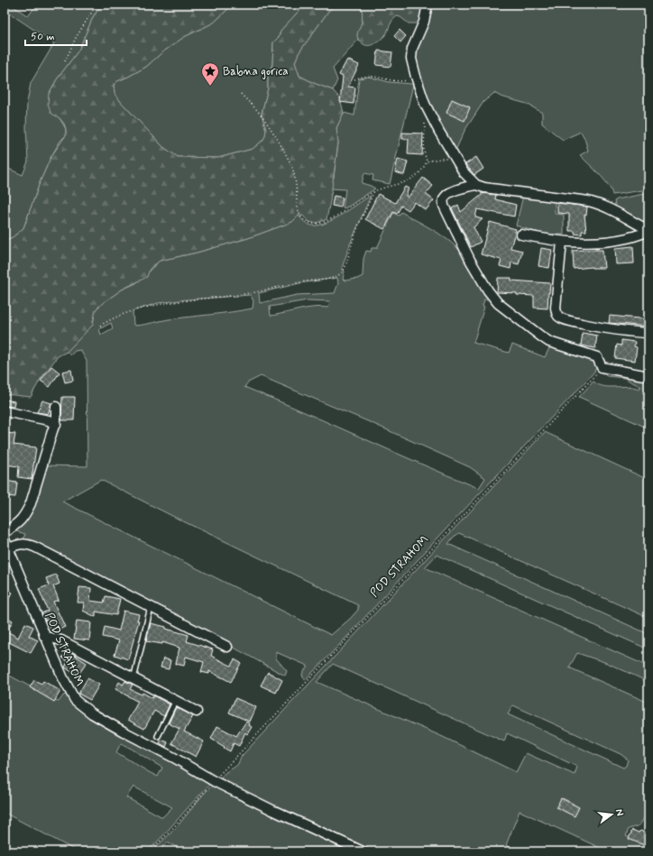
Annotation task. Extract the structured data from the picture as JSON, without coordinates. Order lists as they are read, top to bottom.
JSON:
{
  "streets": {
    "street": ["POD STRAHOM"]
  },
  "places": {
    "place": ["Babna gorica"]
  },
  "scale_bar": "50 m",
  "north": "right"
}
